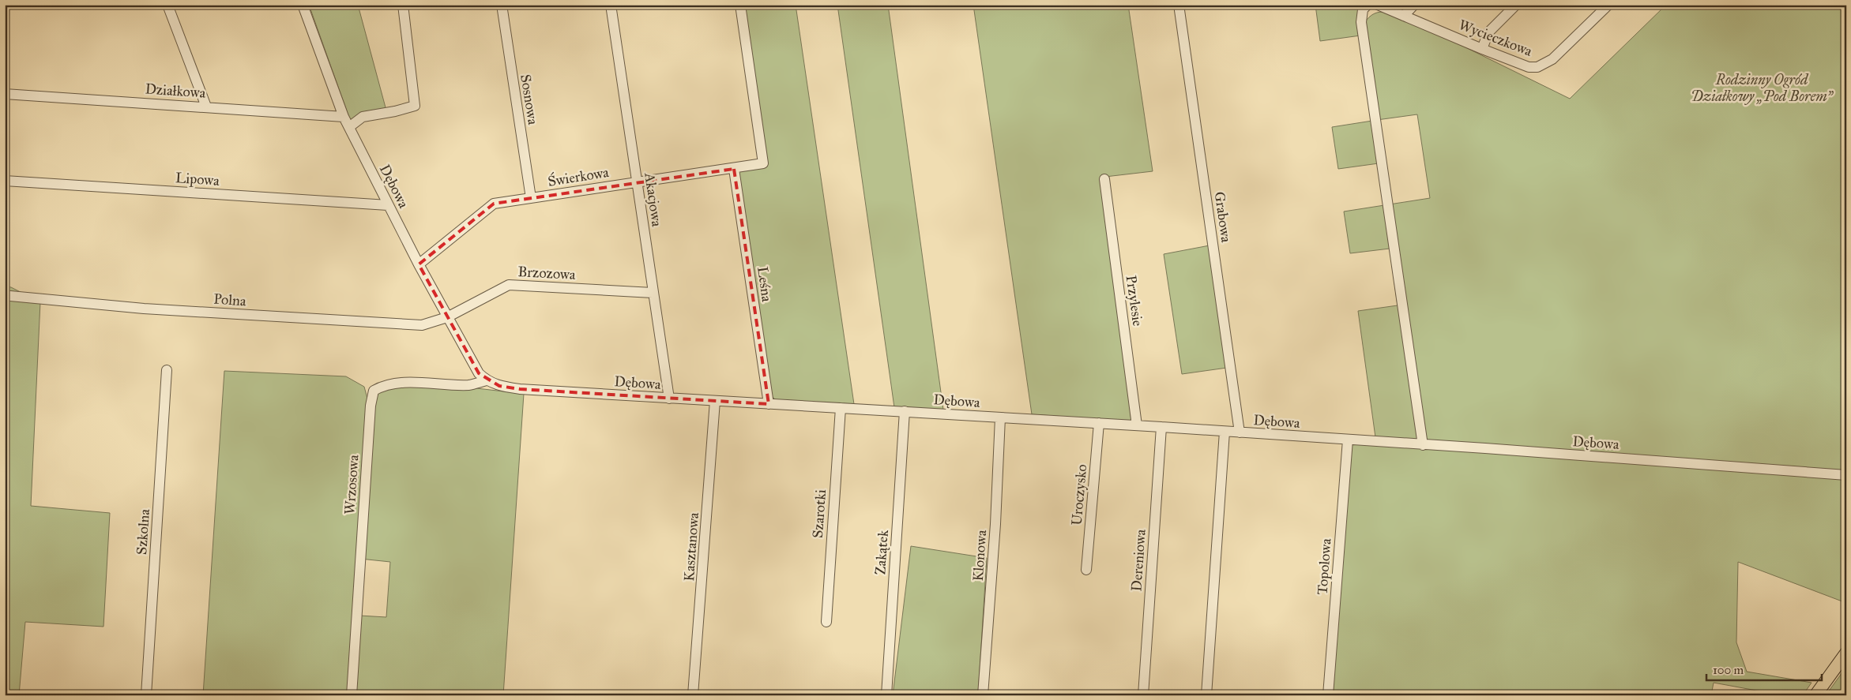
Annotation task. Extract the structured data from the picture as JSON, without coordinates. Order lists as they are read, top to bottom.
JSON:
{
  "streets": {
    "street": [
      "Wycieczkowa",
      "Działkowa",
      "Sosnowa",
      "Świerkowa",
      "Lipowa",
      "Dębowa",
      "Akacjowa",
      "Grabowa",
      "Brzozowa",
      "Leśna",
      "Polna",
      "Przylesie",
      "Wrzosowa",
      "Uroczysko",
      "Szarotki",
      "Szkolna",
      "Kasztanowa",
      "Zakątek",
      "Klonowa",
      "Dereniowa",
      "Topolowa"
    ]
  },
  "crossings": [
    ["Działkowa", "Dębowa"],
    ["Sosnowa", "Świerkowa"],
    ["Świerkowa", "Dębowa"],
    ["Świerkowa", "Akacjowa"],
    ["Świerkowa", "Leśna"],
    ["Lipowa", "Dębowa"],
    ["Dębowa", "Akacjowa"],
    ["Dębowa", "Grabowa"],
    ["Dębowa", "Brzozowa"],
    ["Dębowa", "Leśna"],
    ["Dębowa", "Polna"],
    ["Dębowa", "Przylesie"],
    ["Dębowa", "Wrzosowa"],
    ["Dębowa", "Uroczysko"],
    ["Dębowa", "Szarotki"],
    ["Dębowa", "Kasztanowa"],
    ["Dębowa", "Zakątek"],
    ["Dębowa", "Klonowa"],
    ["Dębowa", "Dereniowa"],
    ["Dębowa", "Topolowa"],
    ["Akacjowa", "Brzozowa"],
    ["Brzozowa", "Polna"]
  ],
  "parks": ["Rodzinny Ogród Działkowy „Pod Borem”"],
  "scale_bar": "100 m"
}
